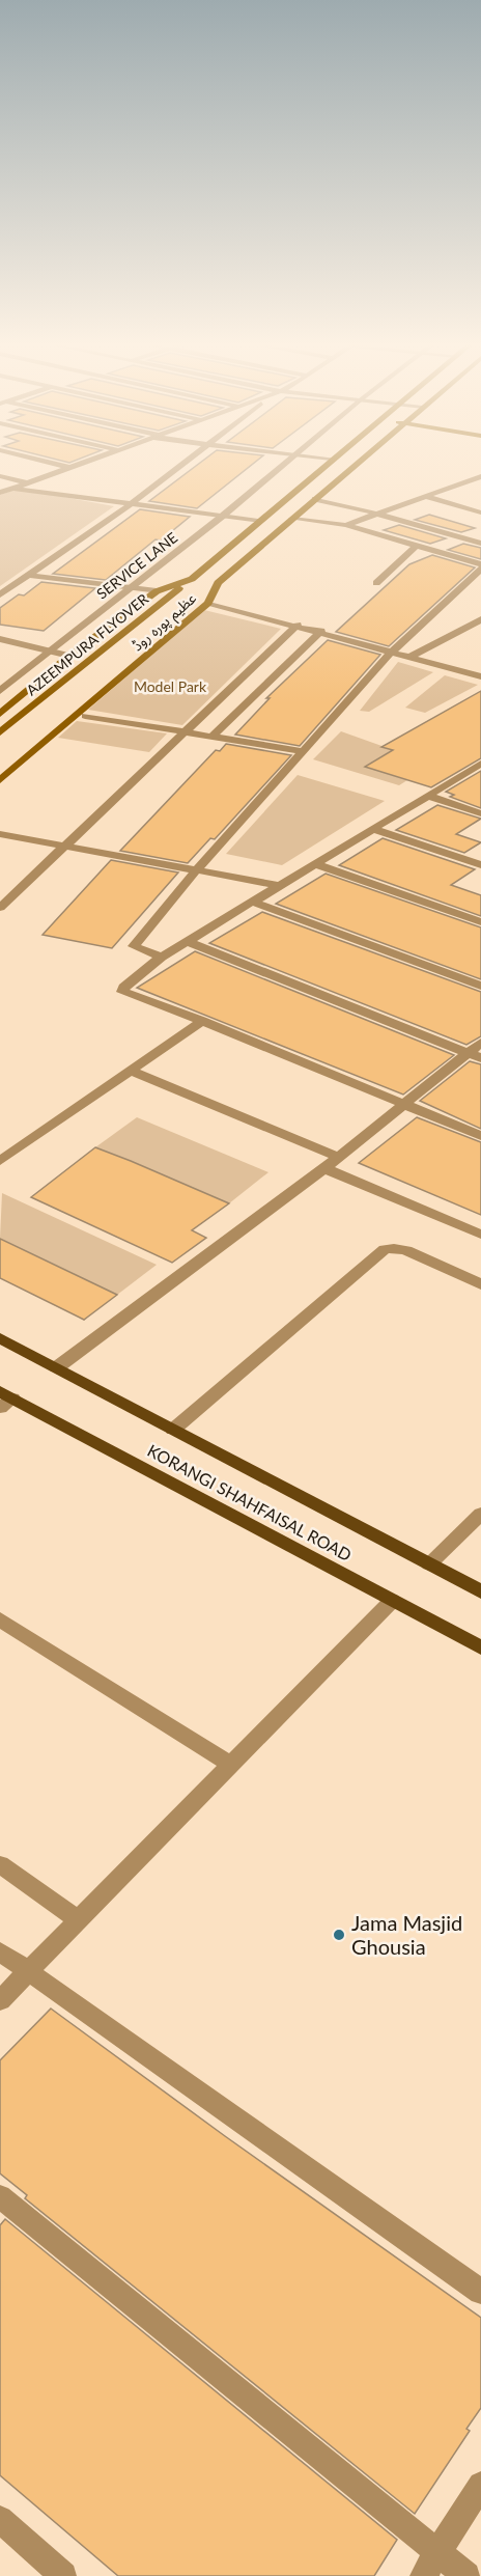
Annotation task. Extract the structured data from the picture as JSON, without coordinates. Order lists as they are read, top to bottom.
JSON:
{
  "streets": {
    "main road": ["عظیم پورہ روڈ", "AZEEMPURA FLYOVER", "KORANGI SHAHFAISAL ROAD"],
    "street": ["SERVICE LANE"]
  },
  "crossings": [
    ["عظیم پورہ روڈ", "AZEEMPURA FLYOVER"]
  ],
  "parks": ["Model Park"],
  "places": ["Jama Masjid Ghousia"]
}
